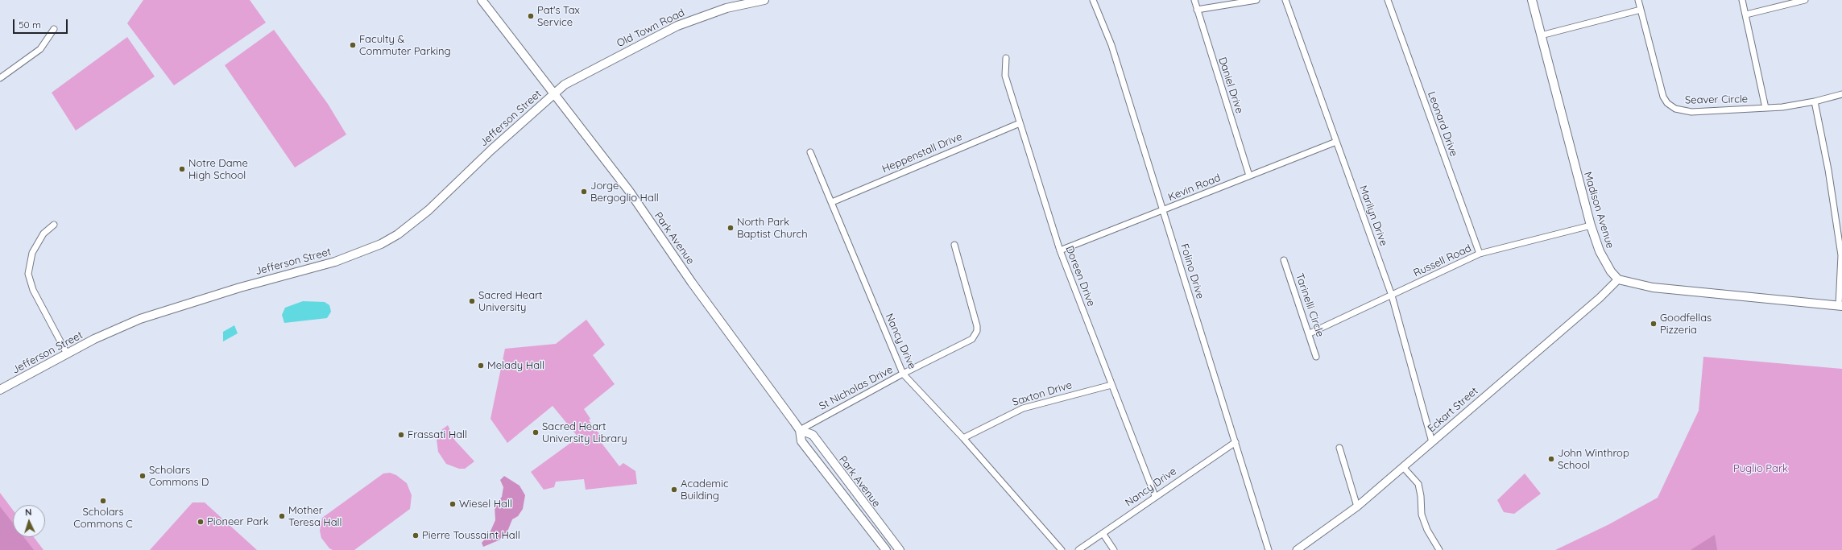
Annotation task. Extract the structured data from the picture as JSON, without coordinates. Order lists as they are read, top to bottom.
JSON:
{
  "streets": {
    "main road": [
      "Old Town Road",
      "Jefferson Street",
      "Madison Avenue",
      "Park Avenue"
    ],
    "street": [
      "Daniel Drive",
      "Seaver Circle",
      "Leonard Drive",
      "Heppenstall Drive",
      "Kevin Road",
      "Marilyn Drive",
      "Russell Road",
      "Folino Drive",
      "Doreen Drive",
      "Tarinelli Circle",
      "Nancy Drive",
      "St Nicholas Drive",
      "Saxton Drive",
      "Eckart Street"
    ]
  },
  "crossings": [
    ["Old Town Road", "Jefferson Street"],
    ["Old Town Road", "Park Avenue"],
    ["Daniel Drive", "Kevin Road"],
    ["Jefferson Street", "Park Avenue"],
    ["Leonard Drive", "Russell Road"],
    ["Heppenstall Drive", "Doreen Drive"],
    ["Heppenstall Drive", "Nancy Drive"],
    ["Kevin Road", "Marilyn Drive"],
    ["Kevin Road", "Folino Drive"],
    ["Kevin Road", "Doreen Drive"],
    ["Madison Avenue", "Russell Road"],
    ["Madison Avenue", "Eckart Street"],
    ["Marilyn Drive", "Russell Road"],
    ["Marilyn Drive", "Eckart Street"],
    ["Park Avenue", "St Nicholas Drive"],
    ["Russell Road", "Tarinelli Circle"],
    ["Folino Drive", "Nancy Drive"],
    ["Doreen Drive", "Nancy Drive"],
    ["Doreen Drive", "Saxton Drive"],
    ["Nancy Drive", "St Nicholas Drive"],
    ["Nancy Drive", "Saxton Drive"]
  ],
  "parks": ["Puglio Park"],
  "places": [
    "Pat's Tax Service",
    "Faculty & Commuter Parking",
    "Notre Dame High School",
    "Jorge Bergoglio Hall",
    "North Park Baptist Church",
    "Sacred Heart University",
    "Goodfellas Pizzeria",
    "Melady Hall",
    "Sacred Heart University Library",
    "Frassati Hall",
    "John Winthrop School",
    "Scholars Commons D",
    "Academic Building",
    "Scholars Commons C",
    "Wiesel Hall",
    "Mother Teresa Hall",
    "Pioneer Park",
    "Pierre Toussaint Hall"
  ],
  "scale_bar": "50 m",
  "north": "top"
}
